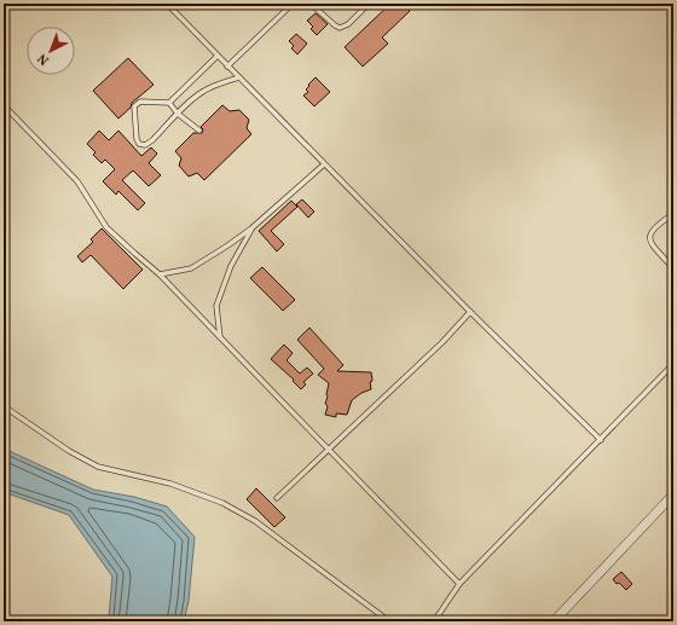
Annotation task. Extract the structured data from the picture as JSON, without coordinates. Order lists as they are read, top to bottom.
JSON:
{
  "north": "bottom left"
}
